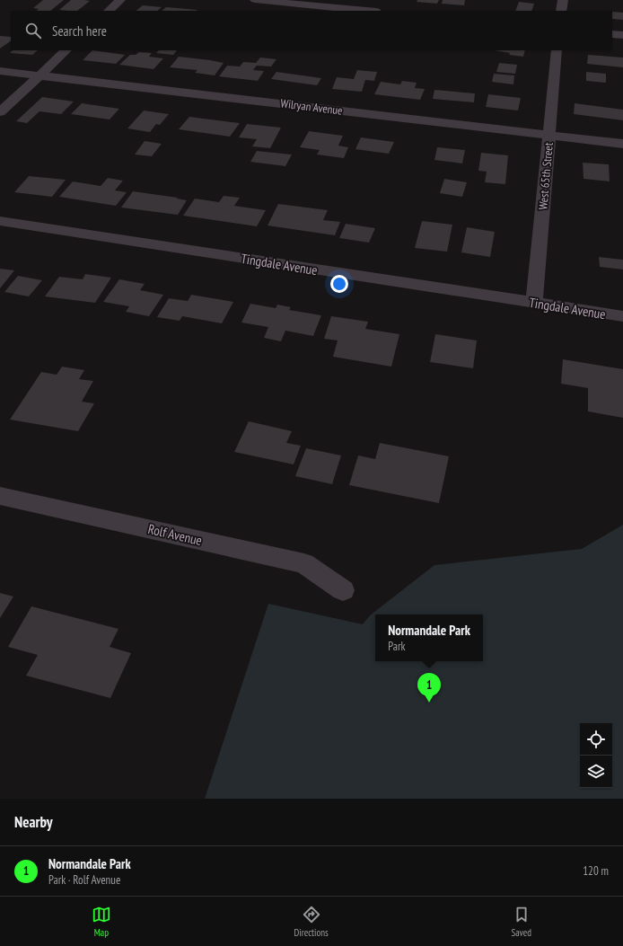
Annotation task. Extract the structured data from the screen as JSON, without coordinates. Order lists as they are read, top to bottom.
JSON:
{
  "streets": {
    "street": [
      "Wilryan Avenue",
      "West 65th Street",
      "Tingdale Avenue",
      "Rolf Avenue"
    ]
  },
  "crossings": [
    ["Wilryan Avenue", "West 65th Street"],
    ["West 65th Street", "Tingdale Avenue"]
  ],
  "page": {
    "search": "Search here",
    "popup": ["Normandale Park", "Park"],
    "pins": "1",
    "heading": "Nearby",
    "list": [
      {
        "mark": "1",
        "name": "Normandale Park",
        "note": "Park · Rolf Avenue",
        "value": "120 m"
      }
    ],
    "nav": ["Map", "Directions", "Saved"]
  }
}
